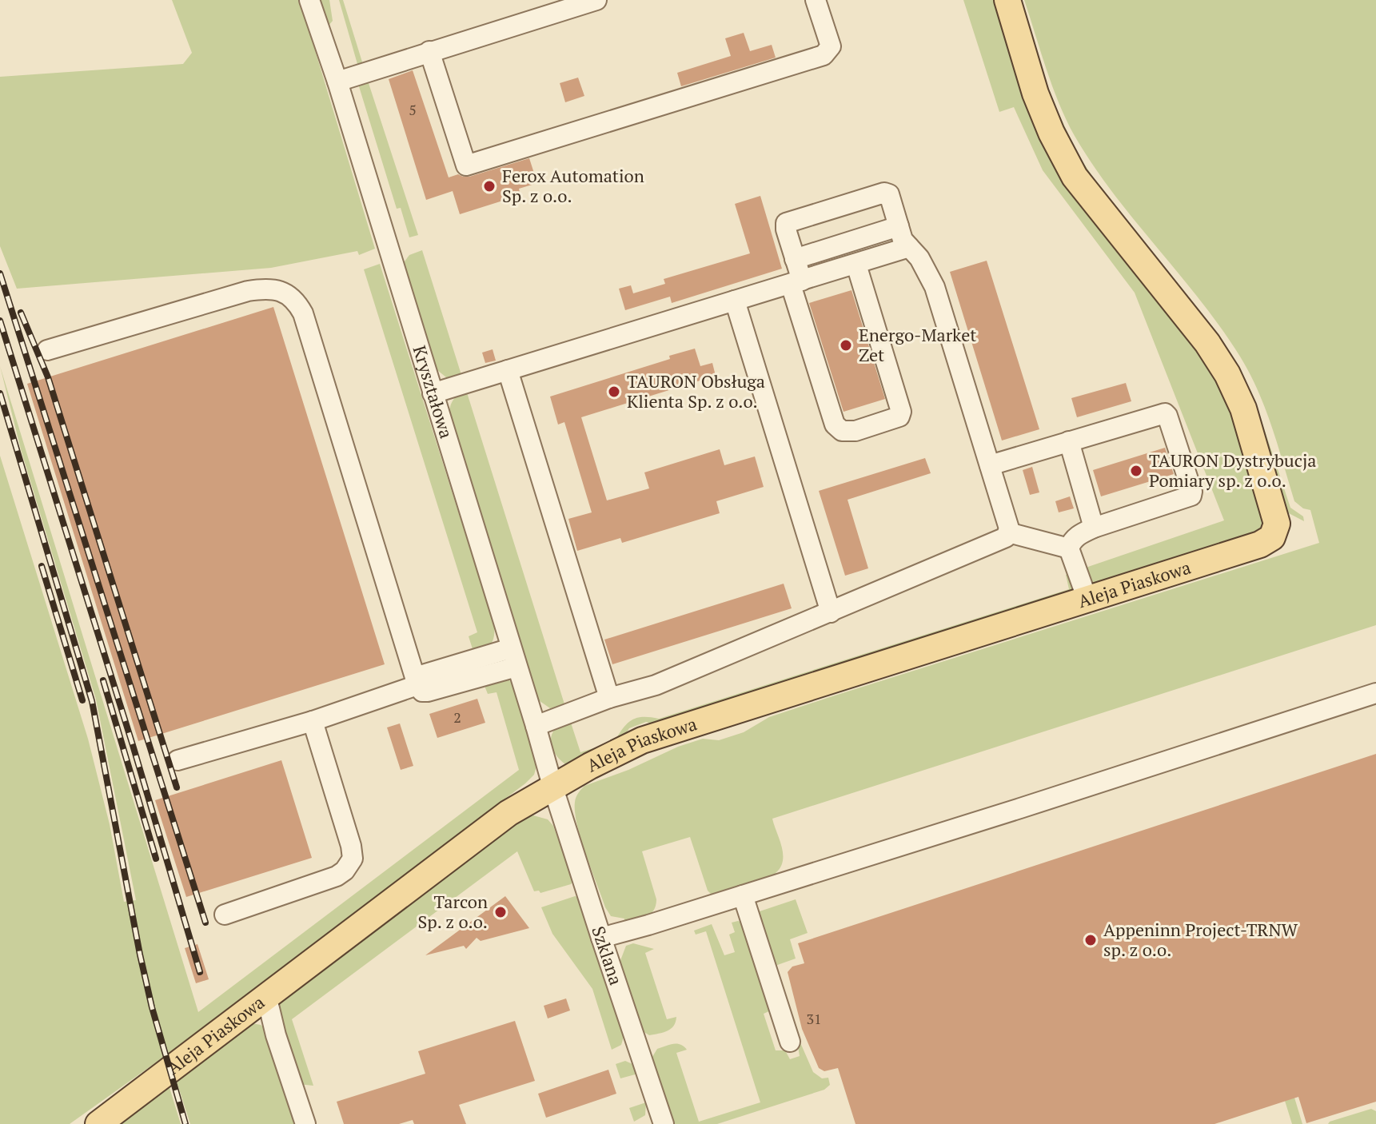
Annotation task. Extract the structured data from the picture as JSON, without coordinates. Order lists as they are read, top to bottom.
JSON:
{
  "streets": {
    "main road": ["Aleja Piaskowa"],
    "street": ["Kryształowa", "Szklana"]
  },
  "crossings": [
    ["Kryształowa", "Aleja Piaskowa"],
    ["Kryształowa", "Szklana"],
    ["Aleja Piaskowa", "Szklana"]
  ],
  "places": [
    "Ferox Automation Sp. z o.o.",
    "Energo-Market Zet",
    "TAURON Obsługa Klienta Sp. z o.o.",
    "TAURON Dystrybucja Pomiary sp. z o.o.",
    "Tarcon Sp. z o.o.",
    "Appeninn Project-TRNW sp. z o.o."
  ],
  "house_numbers": ["5", "2", "31"]
}
